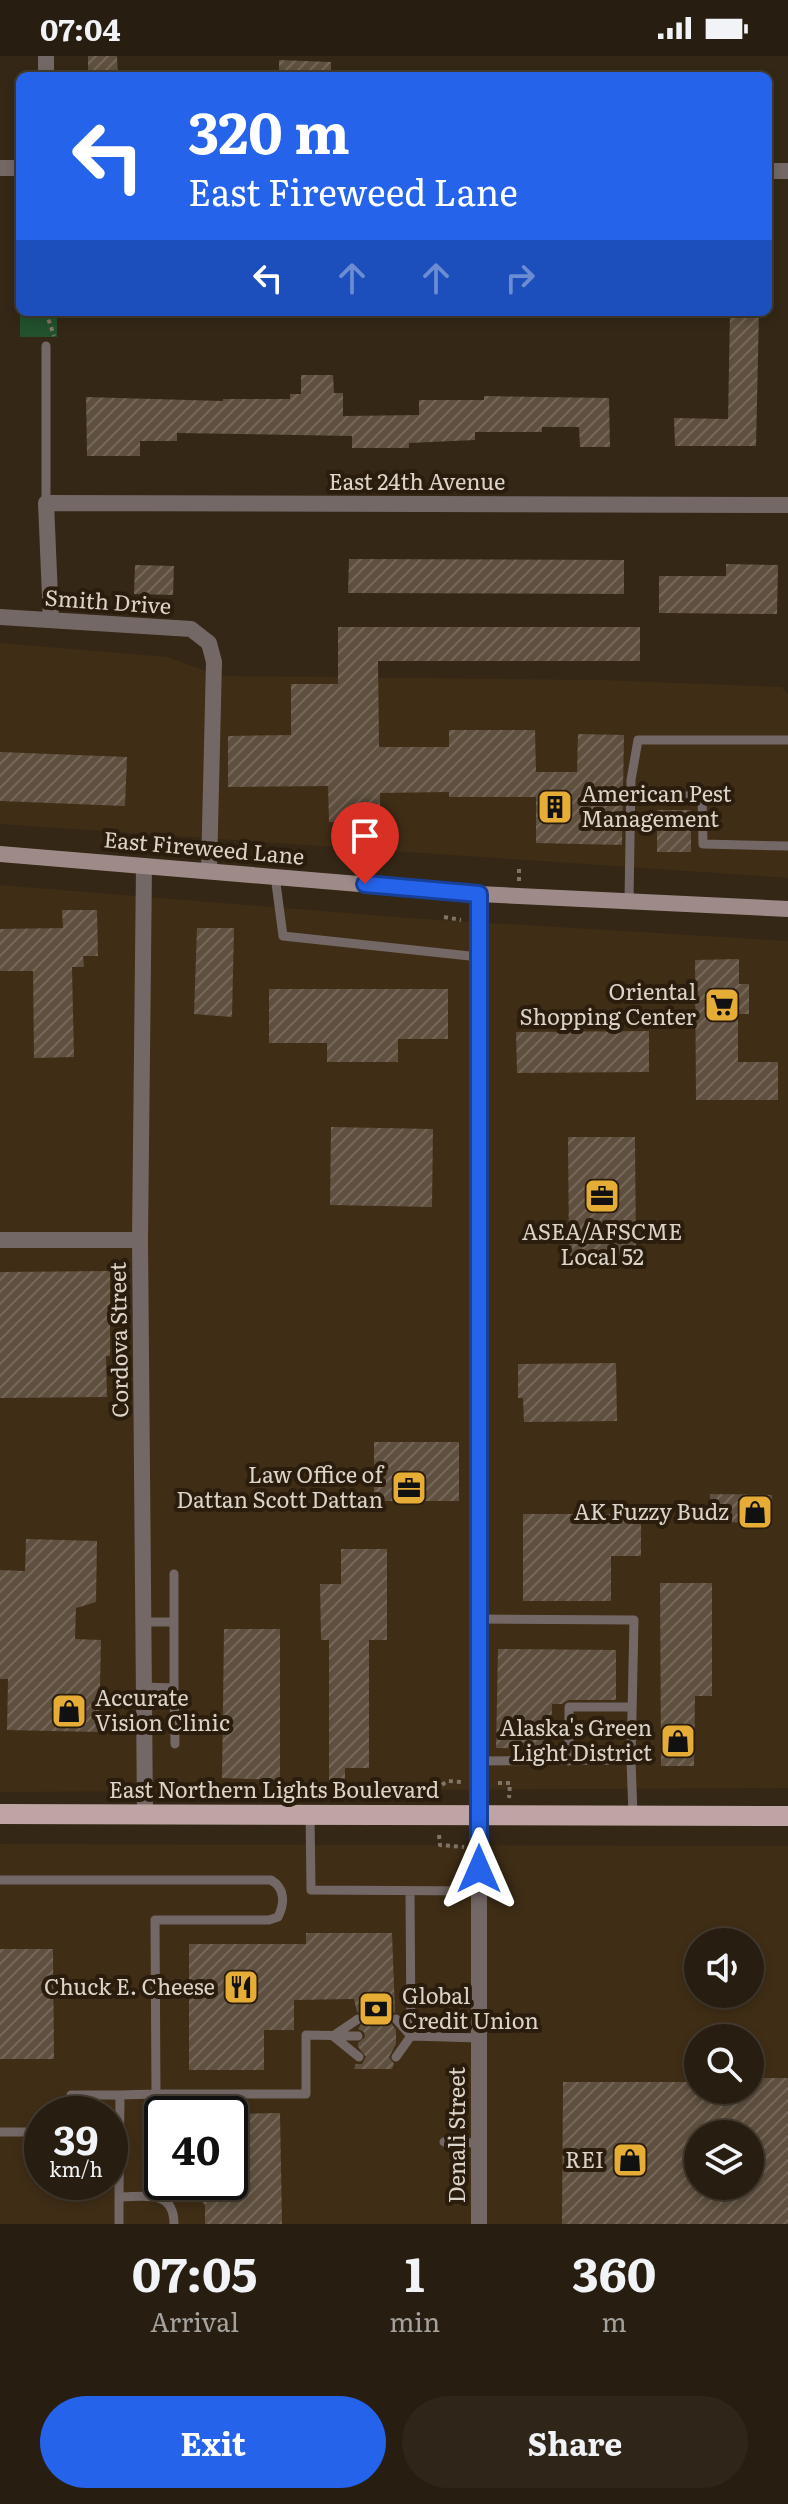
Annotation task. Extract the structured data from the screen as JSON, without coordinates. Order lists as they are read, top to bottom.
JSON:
{
  "streets": {
    "main road": ["East Fireweed Lane", "East Northern Lights Boulevard"],
    "street": [
      "East 24th Avenue",
      "Smith Drive",
      "Cordova Street",
      "Denali Street"
    ]
  },
  "crossings": [
    ["Smith Drive", "East Fireweed Lane"],
    ["East Fireweed Lane", "Cordova Street"],
    ["East Fireweed Lane", "Denali Street"],
    ["Cordova Street", "East Northern Lights Boulevard"],
    ["East Northern Lights Boulevard", "Denali Street"]
  ],
  "places": {
    "building": ["American Pest Management"],
    "supermarket": ["Oriental Shopping Center"],
    "office": ["ASEA/AFSCME Local 52", "Law Office of Dattan Scott Dattan"],
    "shop": [
      "AK Fuzzy Budz",
      "Accurate Vision Clinic",
      "Alaska's Green Light District",
      "REI"
    ],
    "restaurant": ["Chuck E. Cheese"],
    "bank": ["Global Credit Union"]
  },
  "page": {
    "status": "07:04",
    "turn": ["320 m", "East Fireweed Lane"],
    "speed": "39 km/h",
    "limit": "40",
    "eta": [
      "07:05",
      "Arrival",
      "1",
      "min",
      "360",
      "m"
    ],
    "buttons": ["Exit", "Share"]
  }
}
